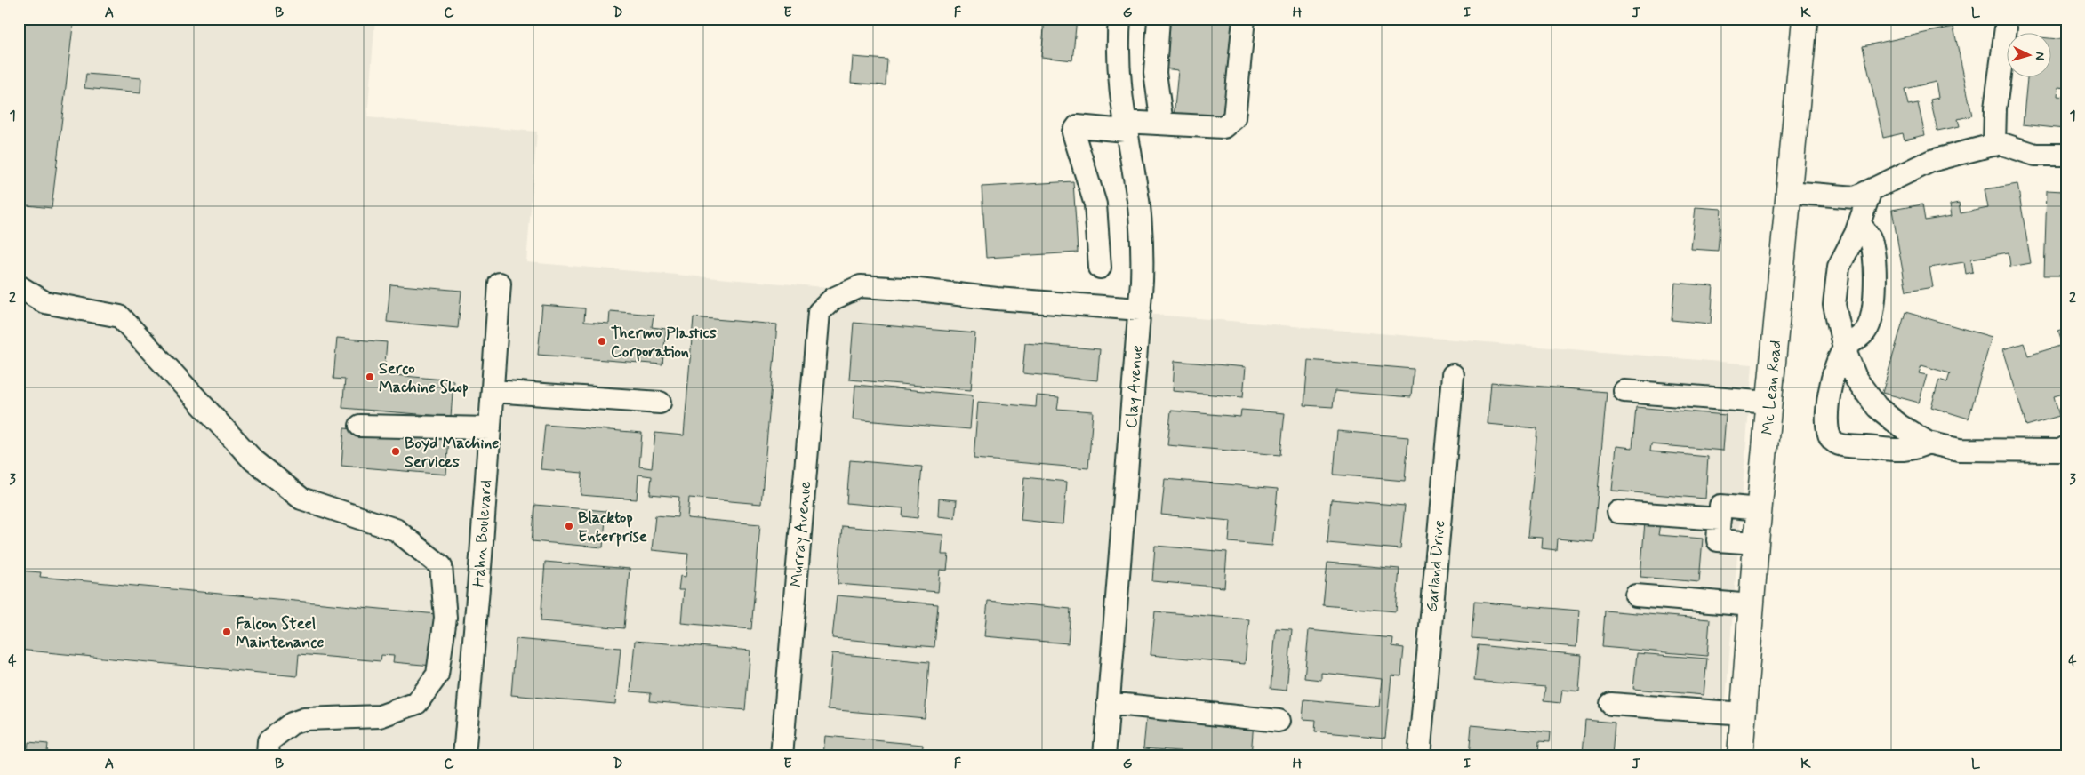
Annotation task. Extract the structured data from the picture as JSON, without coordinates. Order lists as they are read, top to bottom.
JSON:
{
  "streets": {
    "main road": ["Mc Lean Road"],
    "street": [
      "Clay Avenue",
      "Hahn Boulevard",
      "Murray Avenue",
      "Garland Drive"
    ]
  },
  "crossings": [
    ["Clay Avenue", "Murray Avenue"]
  ],
  "places": [
    "Thermo Plastics Corporation",
    "Serco Machine Shop",
    "Boyd Machine Services",
    "Blacktop Enterprise",
    "Falcon Steel Maintenance"
  ],
  "north": "right",
  "grid": {
    "columns": [
      "A",
      "B",
      "C",
      "D",
      "E",
      "F",
      "G",
      "H",
      "I",
      "J",
      "K",
      "L"
    ],
    "rows": [
      "1",
      "2",
      "3",
      "4"
    ]
  }
}
